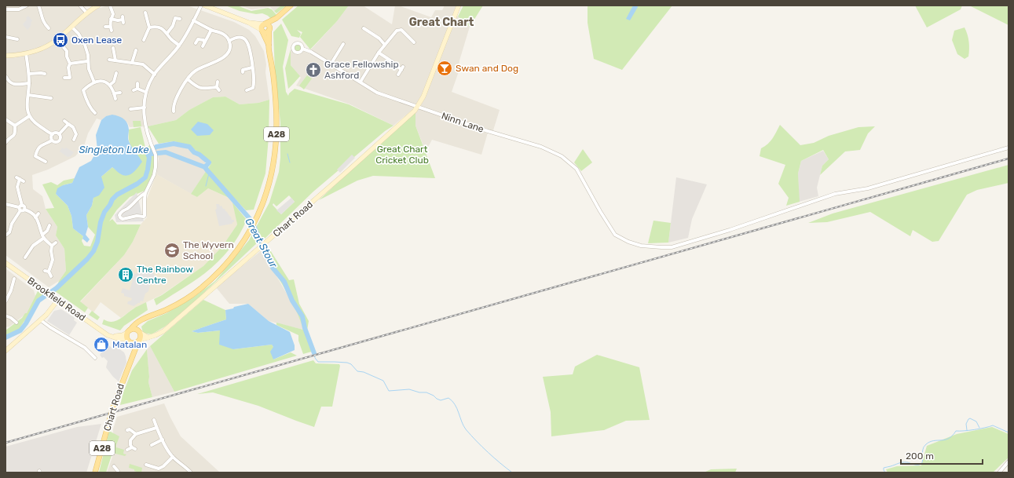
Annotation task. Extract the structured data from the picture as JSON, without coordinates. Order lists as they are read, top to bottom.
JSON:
{
  "streets": {
    "main road": ["A28", "Chart Road"],
    "street": ["Ninn Lane", "Brookfield Road"]
  },
  "crossings": [
    ["Ninn Lane", "Chart Road"],
    ["A28", "Chart Road"],
    ["A28", "Brookfield Road"],
    ["Chart Road", "Brookfield Road"]
  ],
  "districts": ["Great Chart"],
  "water": ["Singleton Lake", "Great Stour"],
  "parks": ["Great Chart Cricket Club"],
  "places": {
    "bus stop": ["Oxen Lease"],
    "bar": ["Swan and Dog"],
    "church": ["Grace Fellowship Ashford"],
    "school or university": ["The Wyvern School"],
    "building": ["The Rainbow Centre"],
    "shop": ["Matalan"]
  },
  "scale_bar": "200 m"
}
